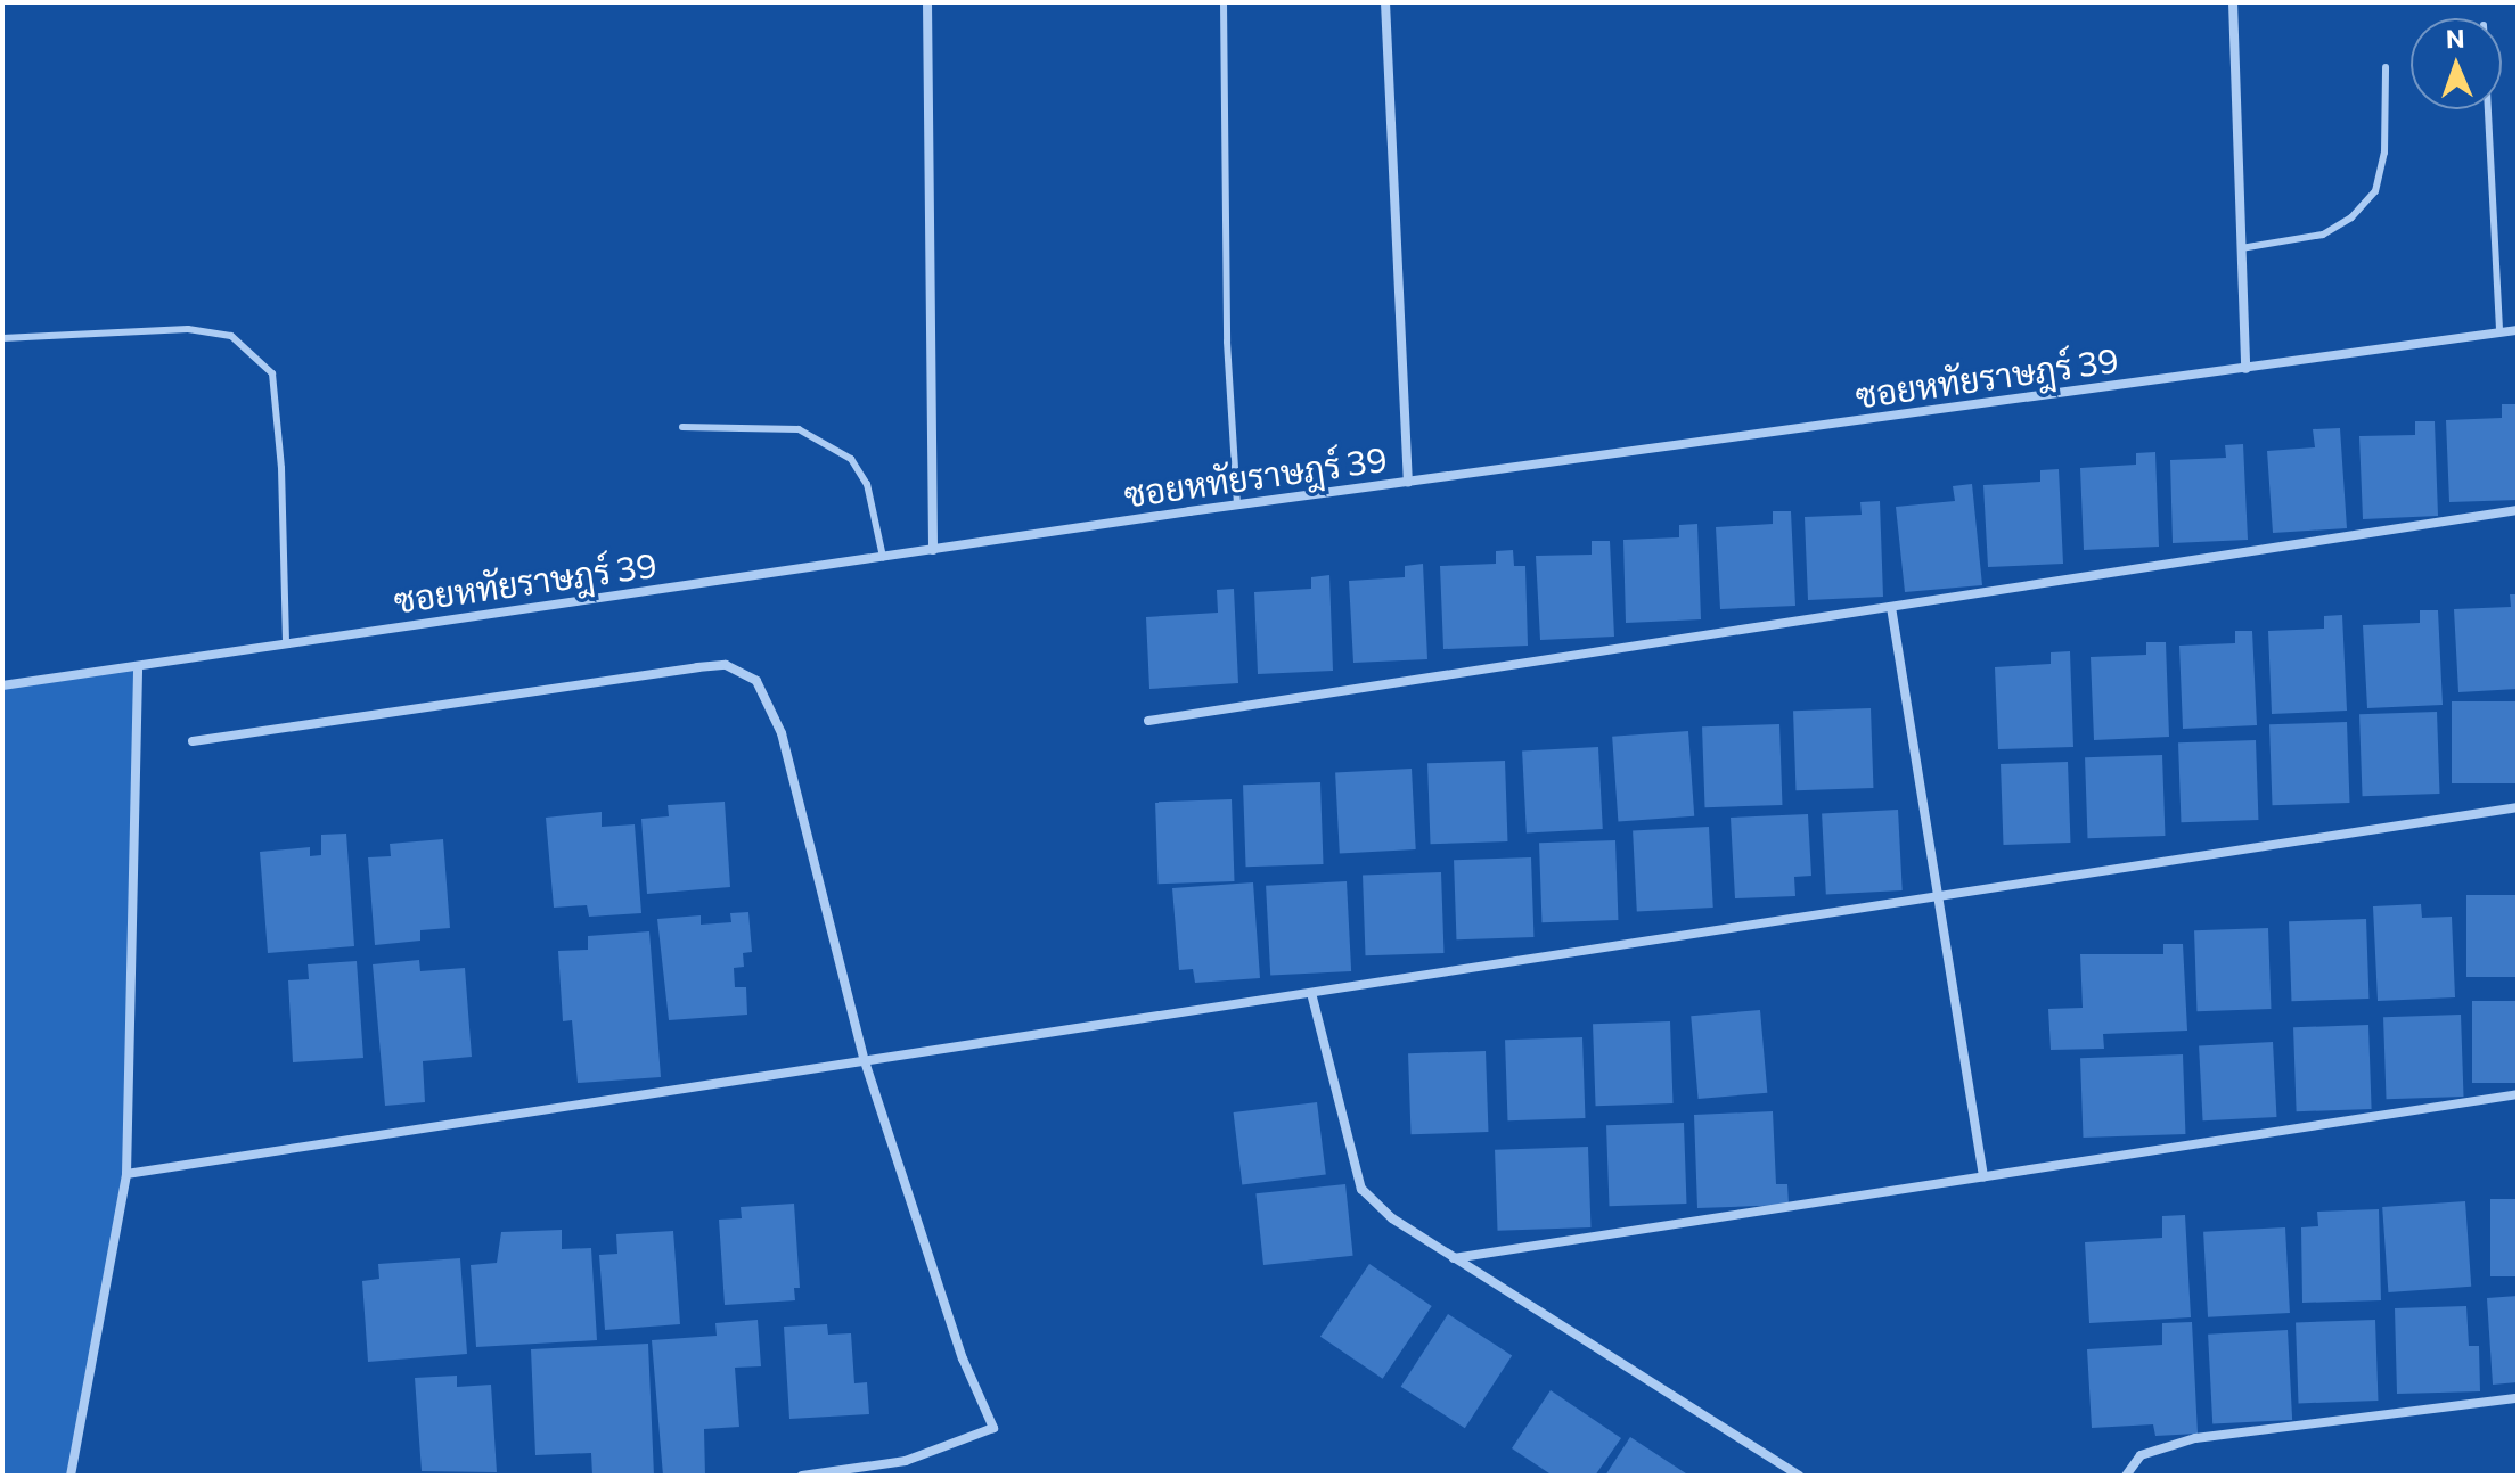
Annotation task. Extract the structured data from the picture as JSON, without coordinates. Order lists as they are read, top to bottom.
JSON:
{
  "streets": {
    "street": ["ซอยหทัยราษฎร์ 39"]
  },
  "north": "top"
}
